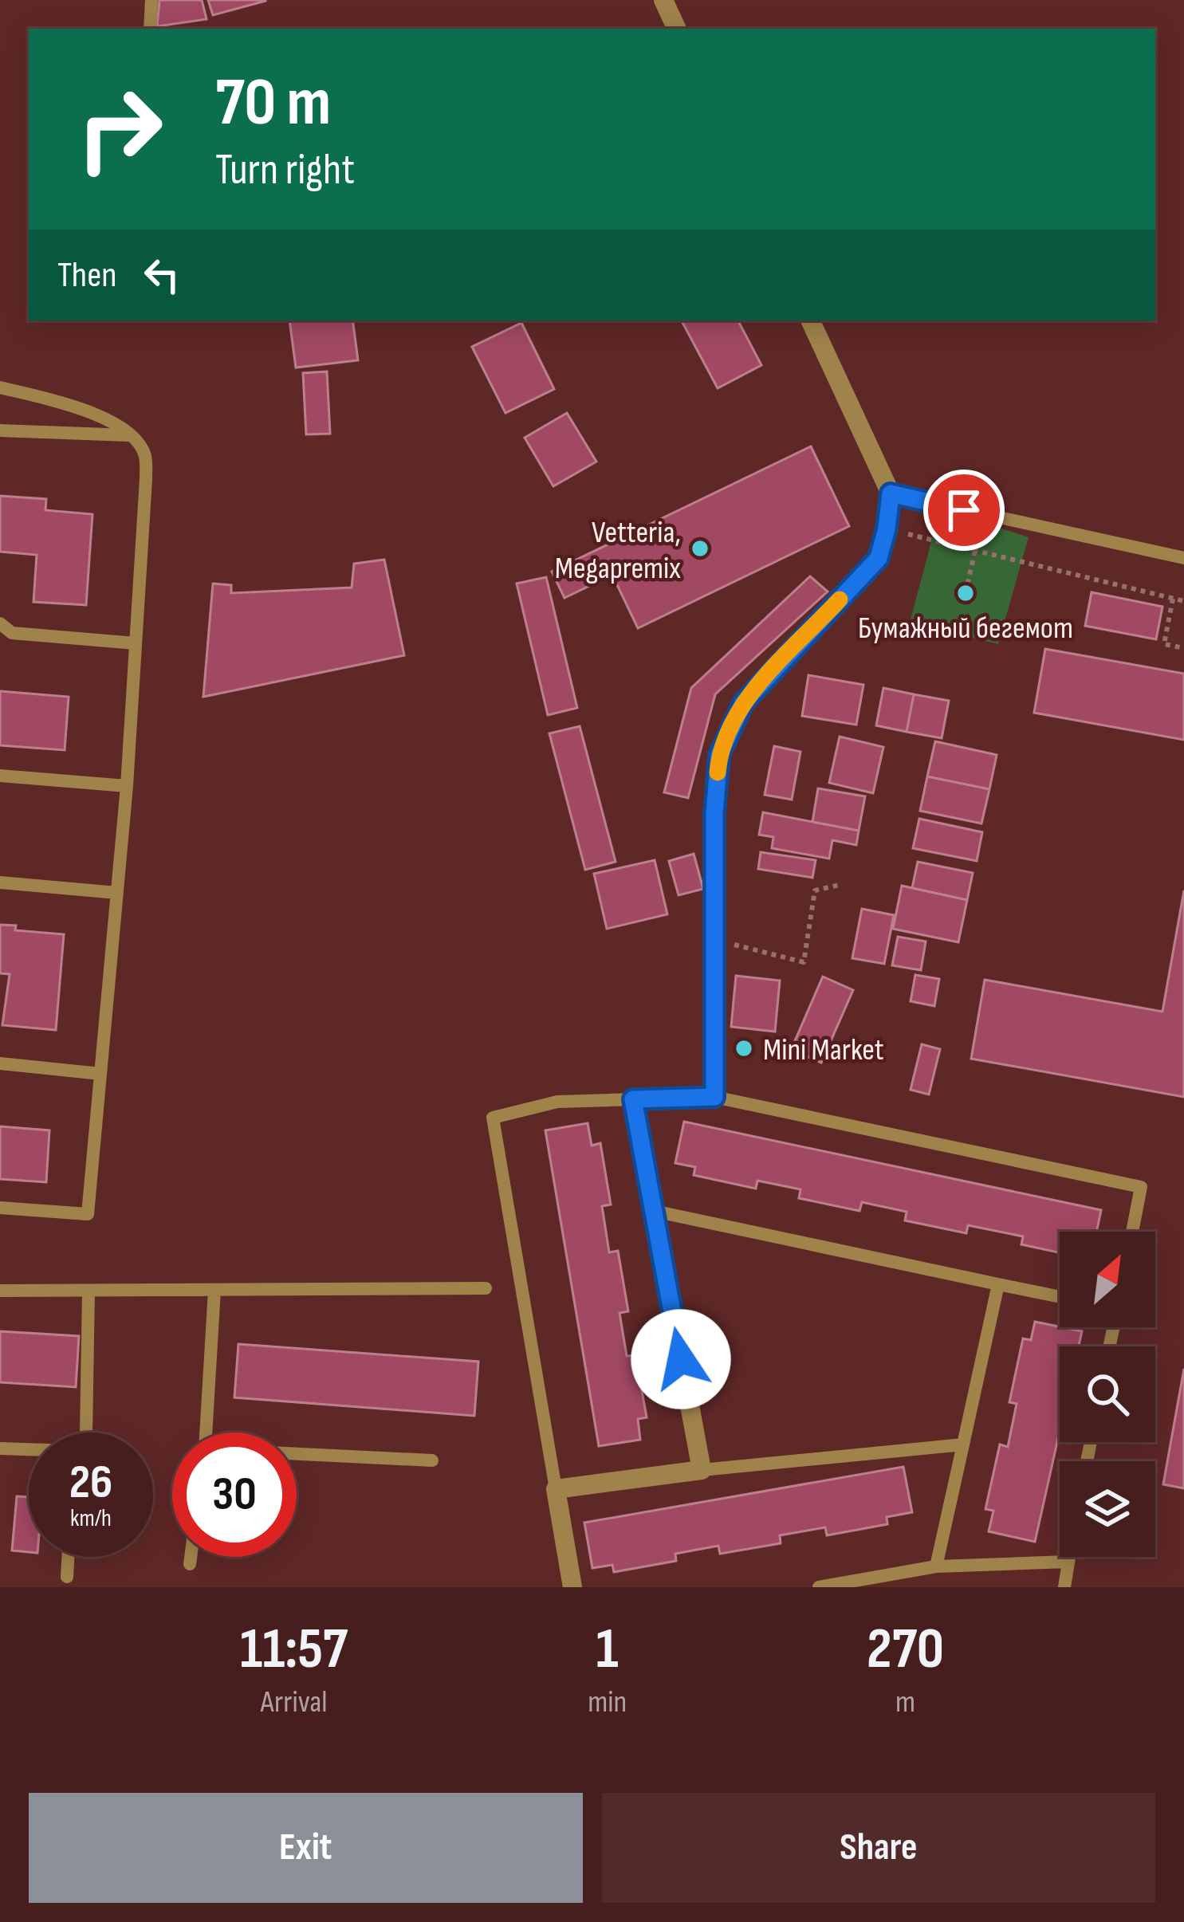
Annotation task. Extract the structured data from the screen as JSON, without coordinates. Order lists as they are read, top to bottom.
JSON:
{
  "places": ["Vetteria, Megapremix", "Бумажный бегемот", "Mini Market"],
  "north": "top right",
  "page": {
    "turn": ["70 m", "Turn right"],
    "then": "Then",
    "speed": "26 km/h",
    "limit": "30",
    "eta": [
      "11:57",
      "Arrival",
      "1",
      "min",
      "270",
      "m"
    ],
    "buttons": ["Exit", "Share"]
  }
}
